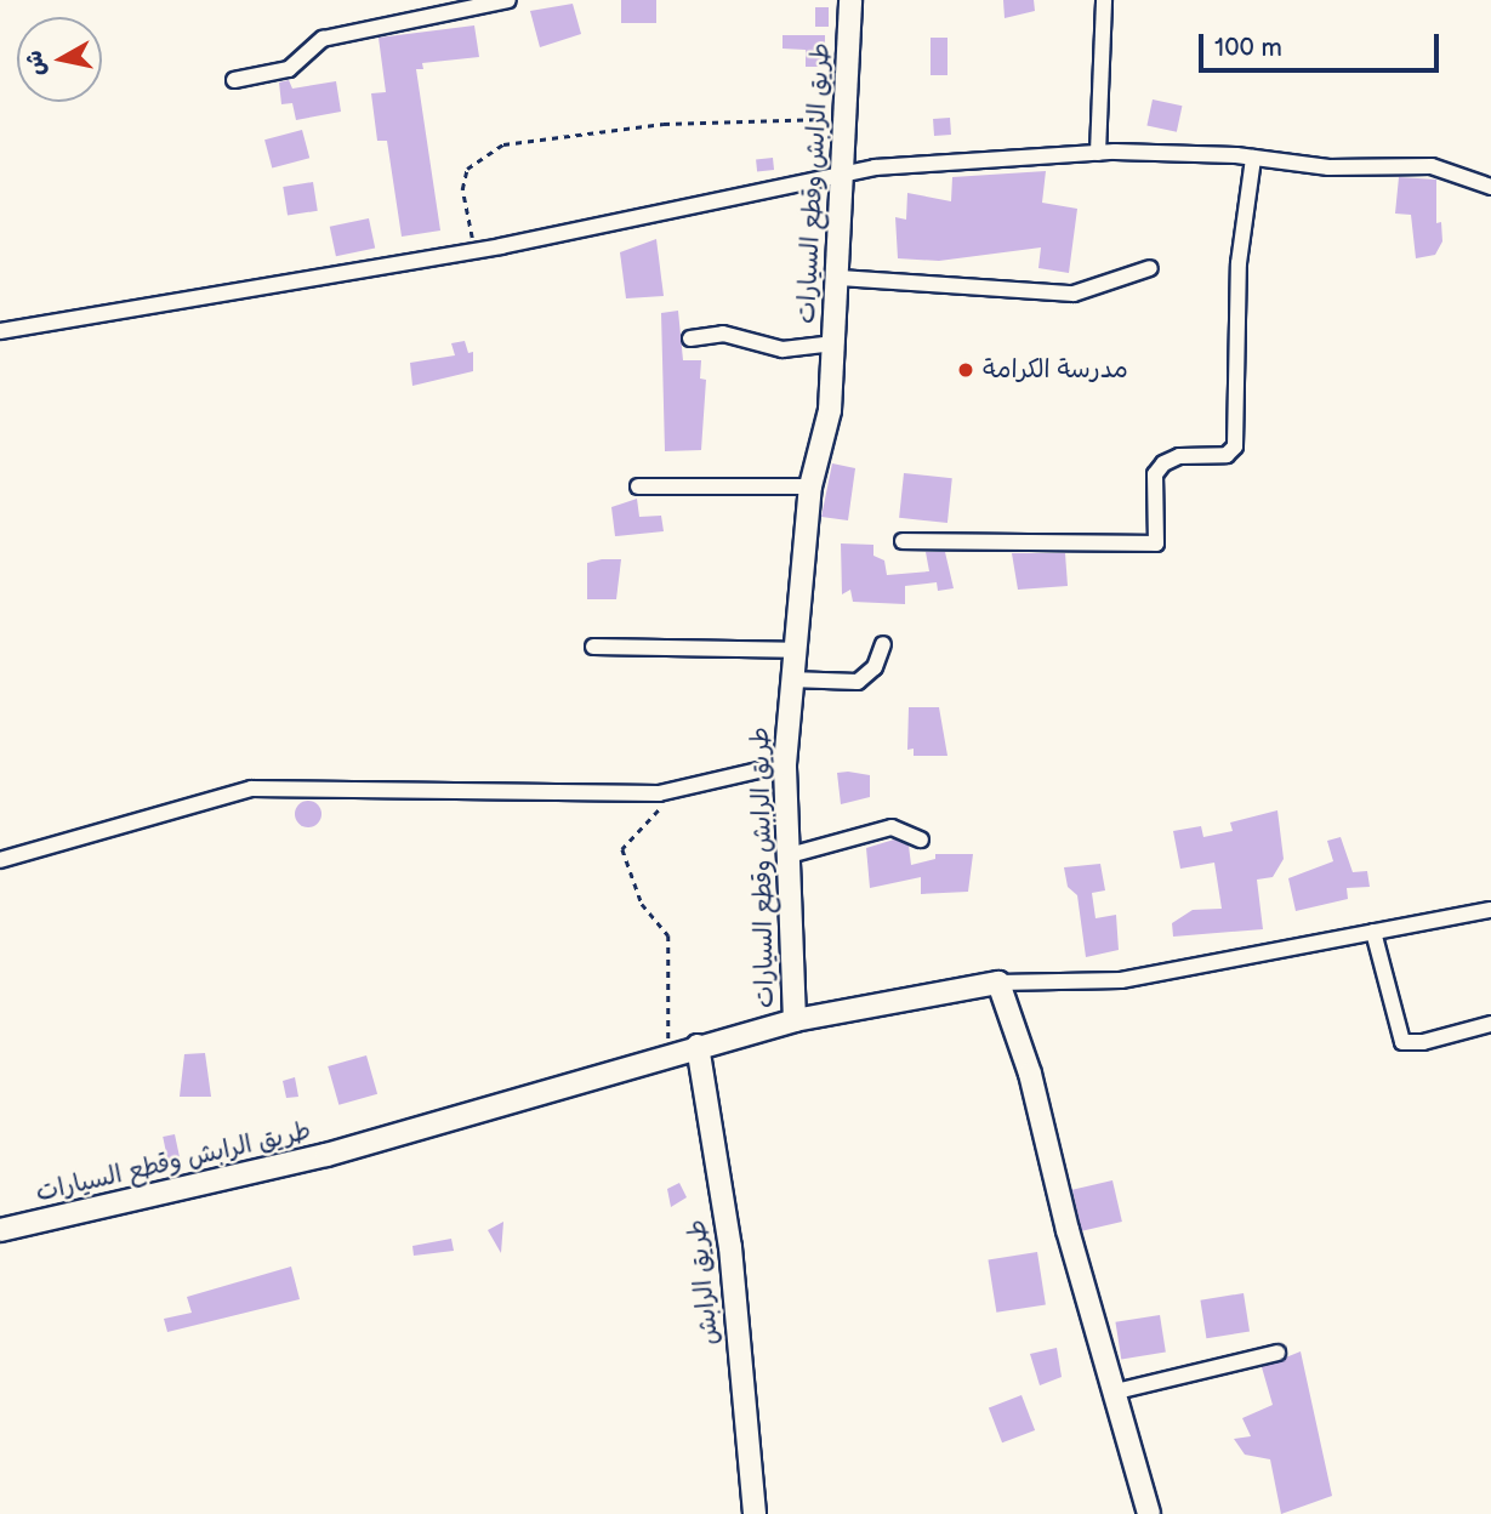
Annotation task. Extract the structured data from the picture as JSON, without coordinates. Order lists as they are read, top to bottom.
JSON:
{
  "streets": {
    "main road": ["طريق الرابش وقطع السيارات", "طريق الرابش"]
  },
  "crossings": [
    ["طريق الرابش وقطع السيارات", "طريق الرابش"]
  ],
  "places": ["مدرسة الكرامة"],
  "scale_bar": "100 m",
  "north": "left"
}
